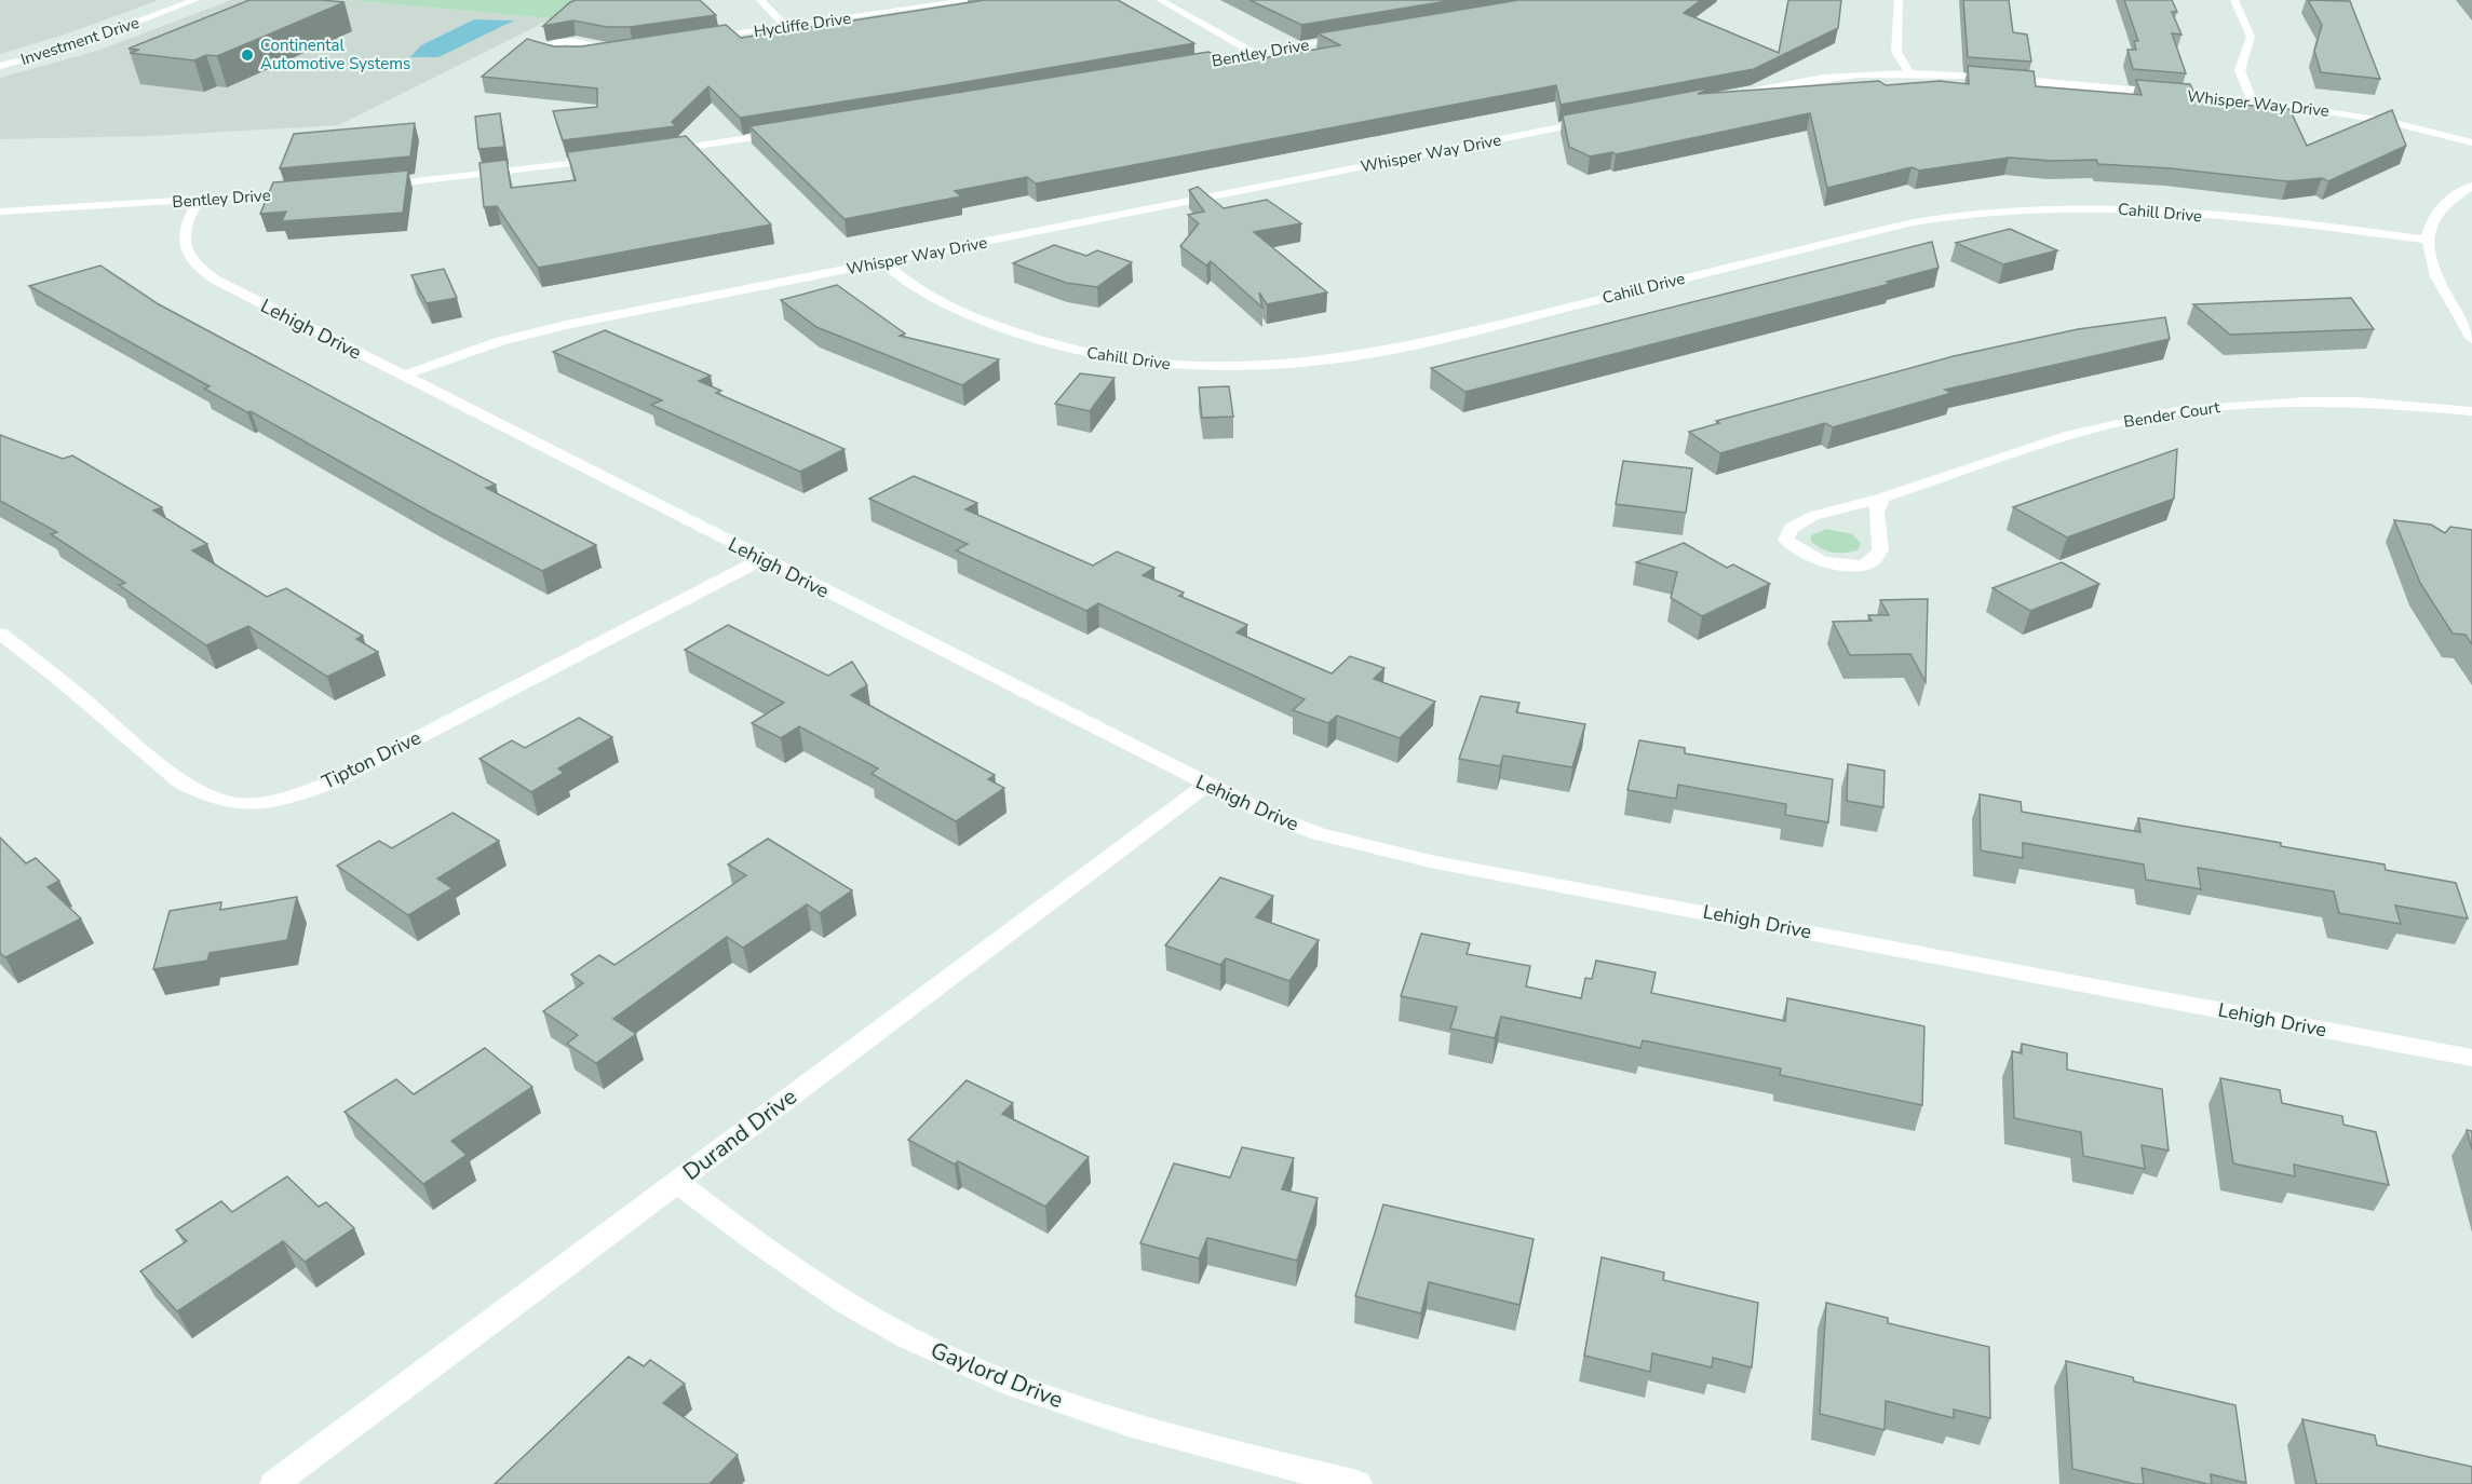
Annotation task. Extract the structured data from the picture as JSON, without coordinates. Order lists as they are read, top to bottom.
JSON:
{
  "streets": {
    "street": [
      "Hycliffe Drive",
      "Investment Drive",
      "Bentley Drive",
      "Whisper Way Drive",
      "Cahill Drive",
      "Lehigh Drive",
      "Bender Court",
      "Tipton Drive",
      "Durand Drive",
      "Gaylord Drive"
    ]
  },
  "crossings": [
    ["Bentley Drive", "Lehigh Drive"],
    ["Whisper Way Drive", "Cahill Drive"],
    ["Whisper Way Drive", "Lehigh Drive"],
    ["Lehigh Drive", "Tipton Drive"],
    ["Lehigh Drive", "Durand Drive"],
    ["Durand Drive", "Gaylord Drive"]
  ],
  "places": ["Continental Automotive Systems"]
}
